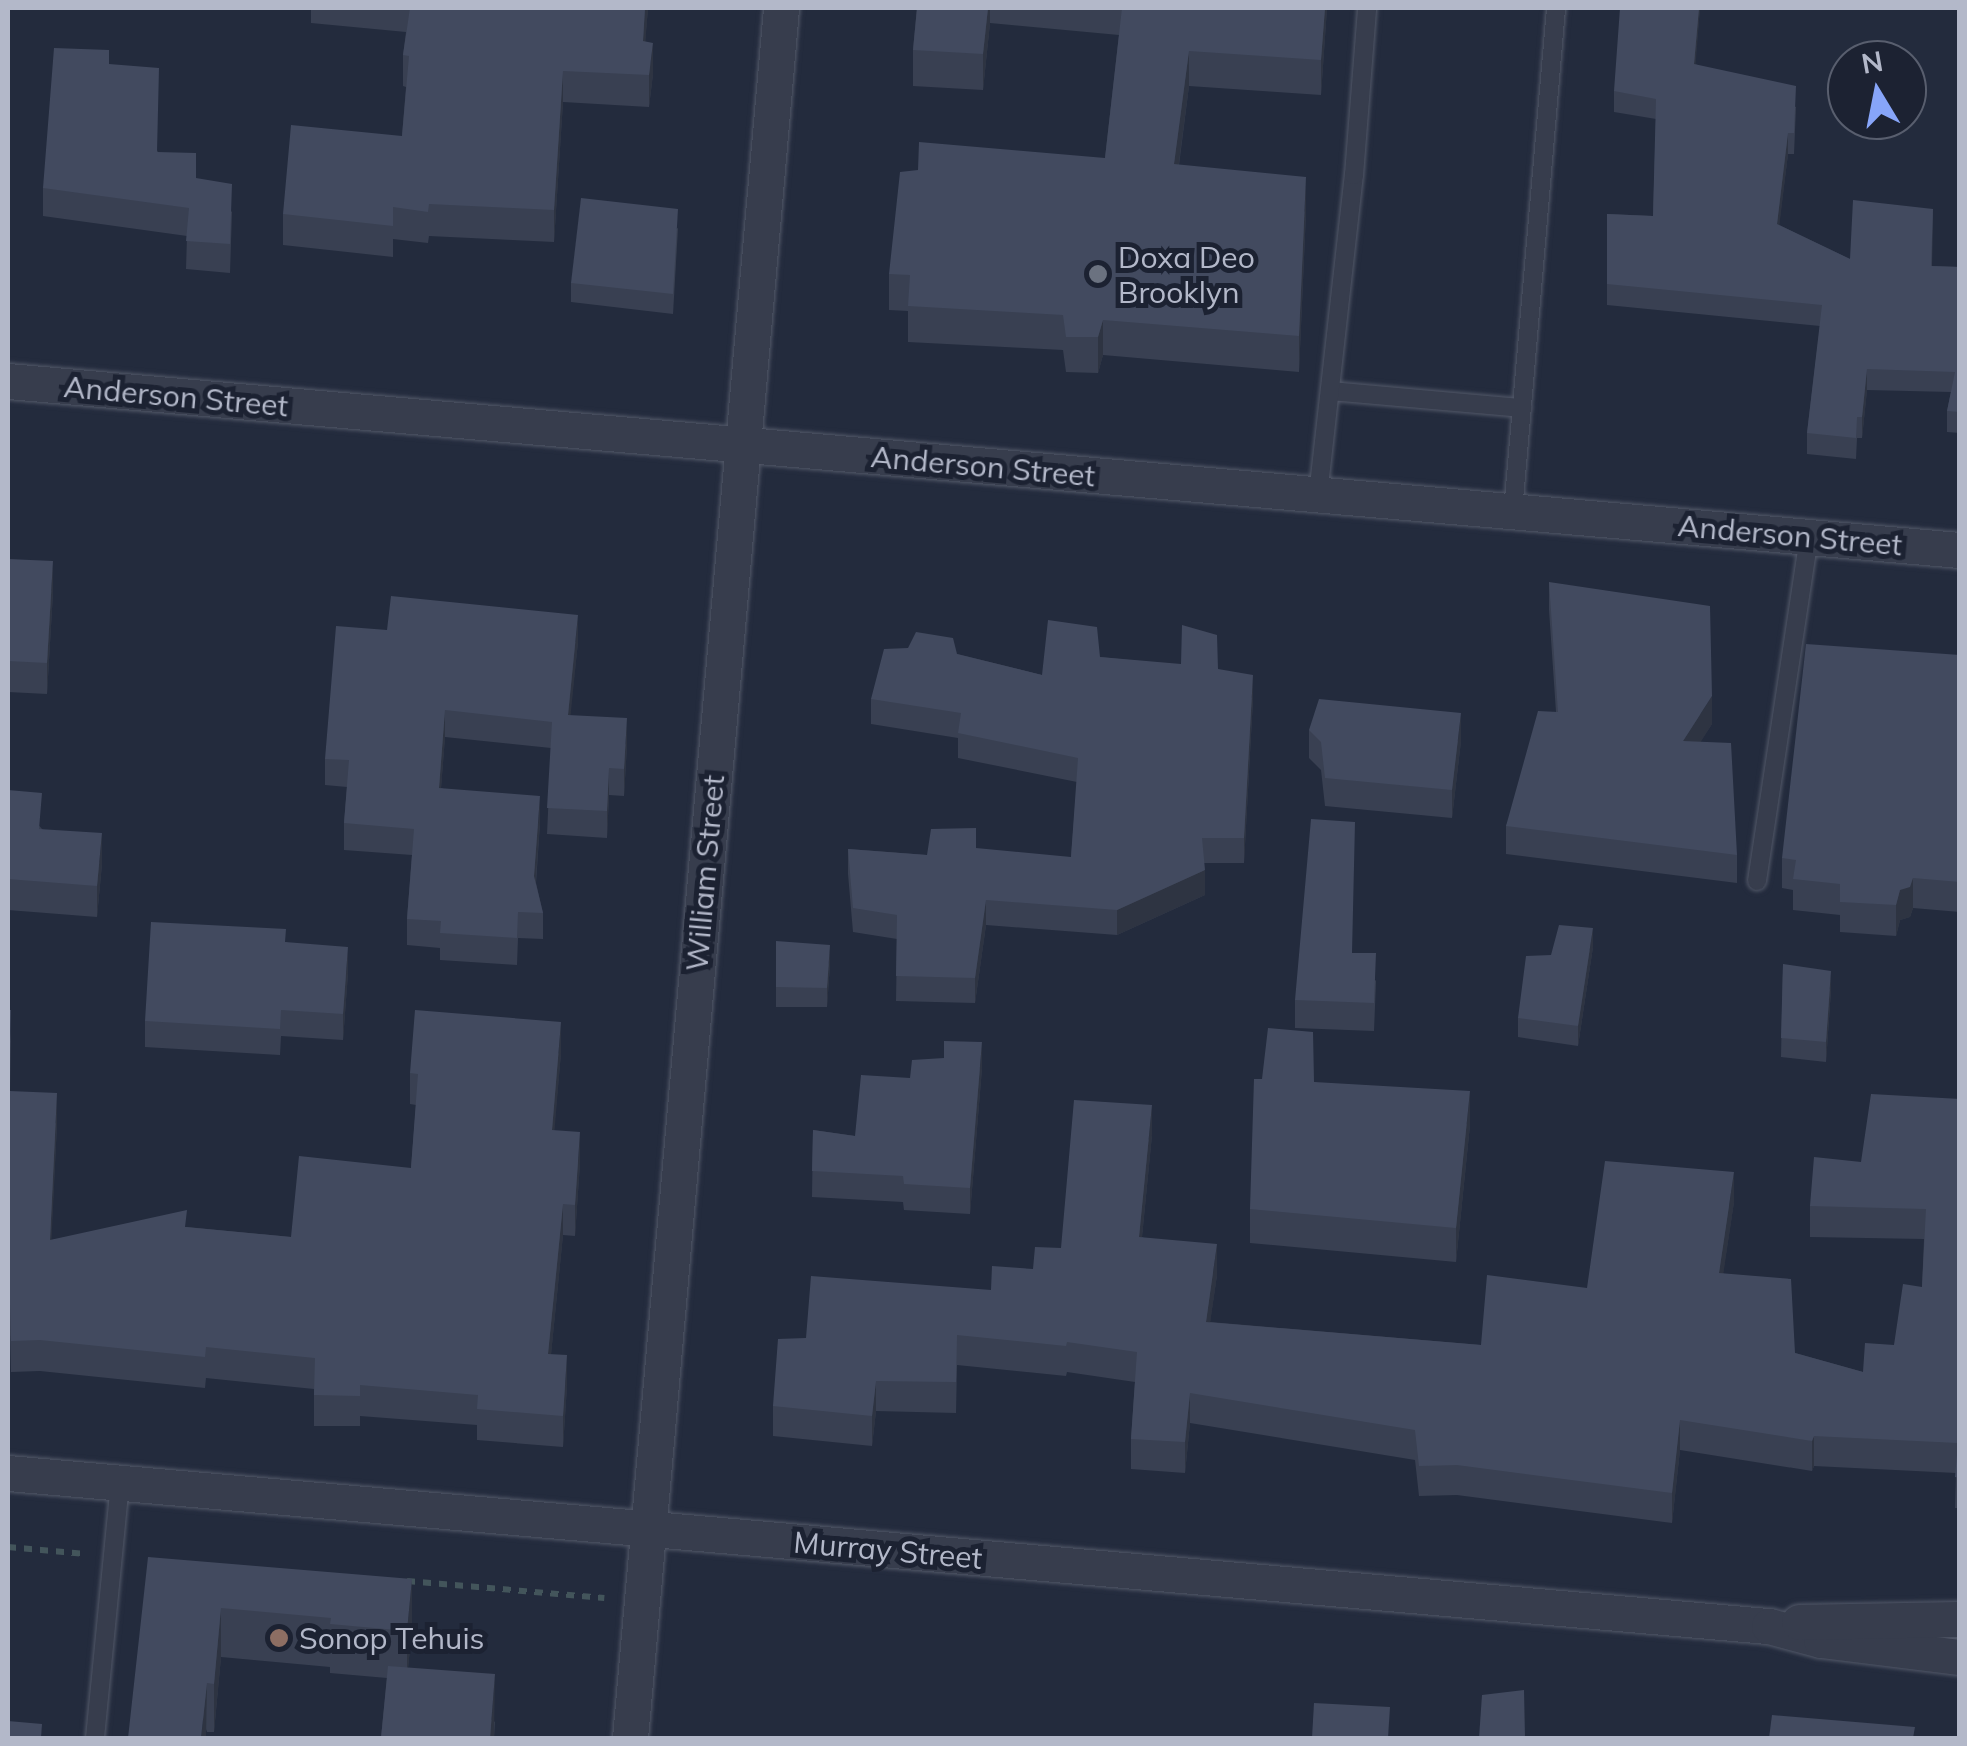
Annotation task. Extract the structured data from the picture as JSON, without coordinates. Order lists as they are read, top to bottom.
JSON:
{
  "streets": {
    "street": ["Anderson Street", "William Street", "Murray Street"]
  },
  "crossings": [
    ["Anderson Street", "William Street"],
    ["William Street", "Murray Street"]
  ],
  "places": ["Doxa Deo Brooklyn", "Sonop Tehuis"],
  "north": "top"
}
